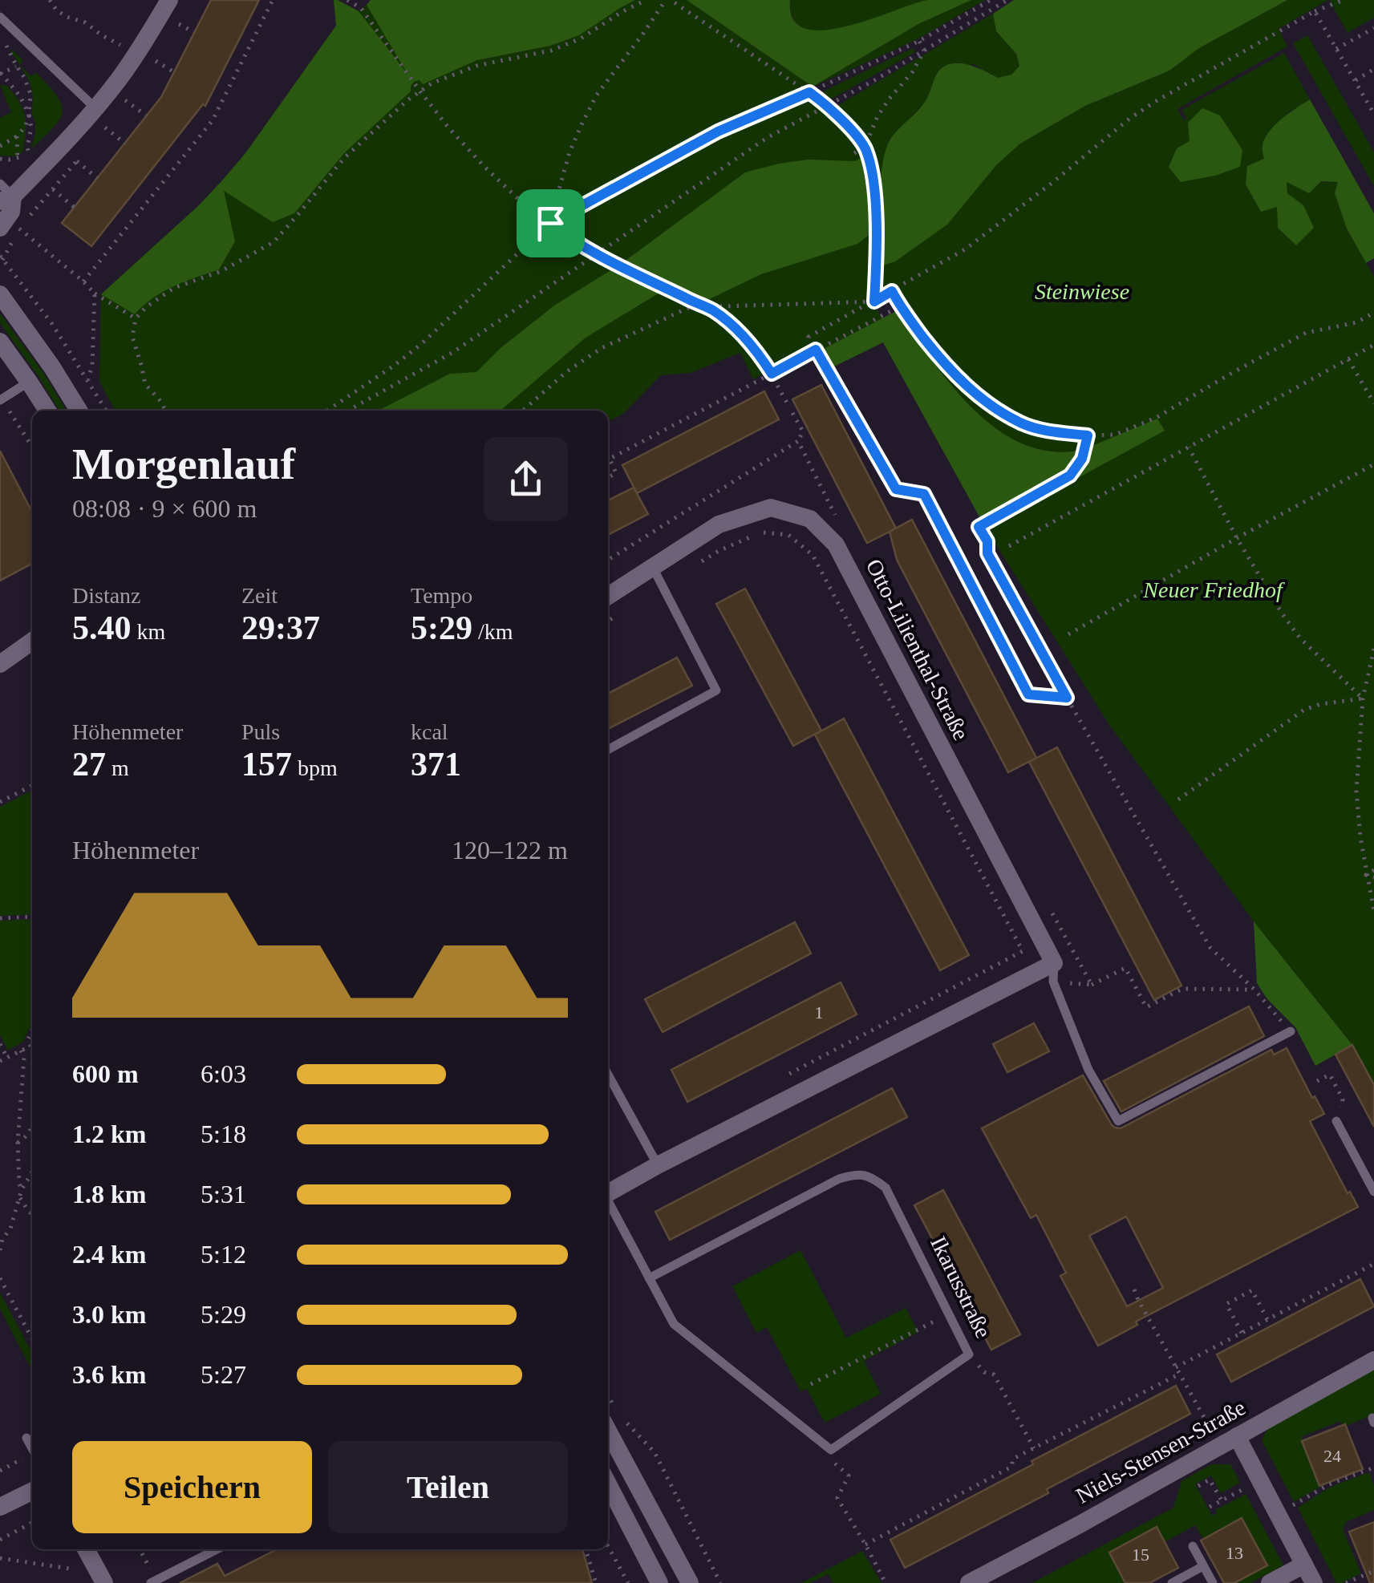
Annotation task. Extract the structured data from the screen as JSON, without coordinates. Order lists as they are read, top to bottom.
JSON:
{
  "streets": {
    "street": ["Otto-Lilienthal-Straße", "Niels-Stensen-Straße"],
    "lane": ["Ikarusstraße"]
  },
  "parks": ["Steinwiese", "Neuer Friedhof"],
  "house_numbers": [
    "1",
    "24",
    "13",
    "15"
  ],
  "page": {
    "heading": ["Morgenlauf", "08:08 · 9 × 600 m"],
    "stats": [
      ["Distanz", "5.40 km"],
      ["Zeit", "29:37"],
      ["Tempo", "5:29 /km"],
      ["Höhenmeter", "27 m"],
      ["Puls", "157 bpm"],
      ["kcal", "371"]
    ],
    "chart": ["Höhenmeter", "120–122 m"],
    "list": [
      {
        "name": "600 m",
        "note": "6:03"
      },
      {
        "name": "1.2 km",
        "note": "5:18"
      },
      {
        "name": "1.8 km",
        "note": "5:31"
      },
      {
        "name": "2.4 km",
        "note": "5:12"
      },
      {
        "name": "3.0 km",
        "note": "5:29"
      },
      {
        "name": "3.6 km",
        "note": "5:27"
      }
    ],
    "buttons": ["Speichern", "Teilen"]
  }
}
